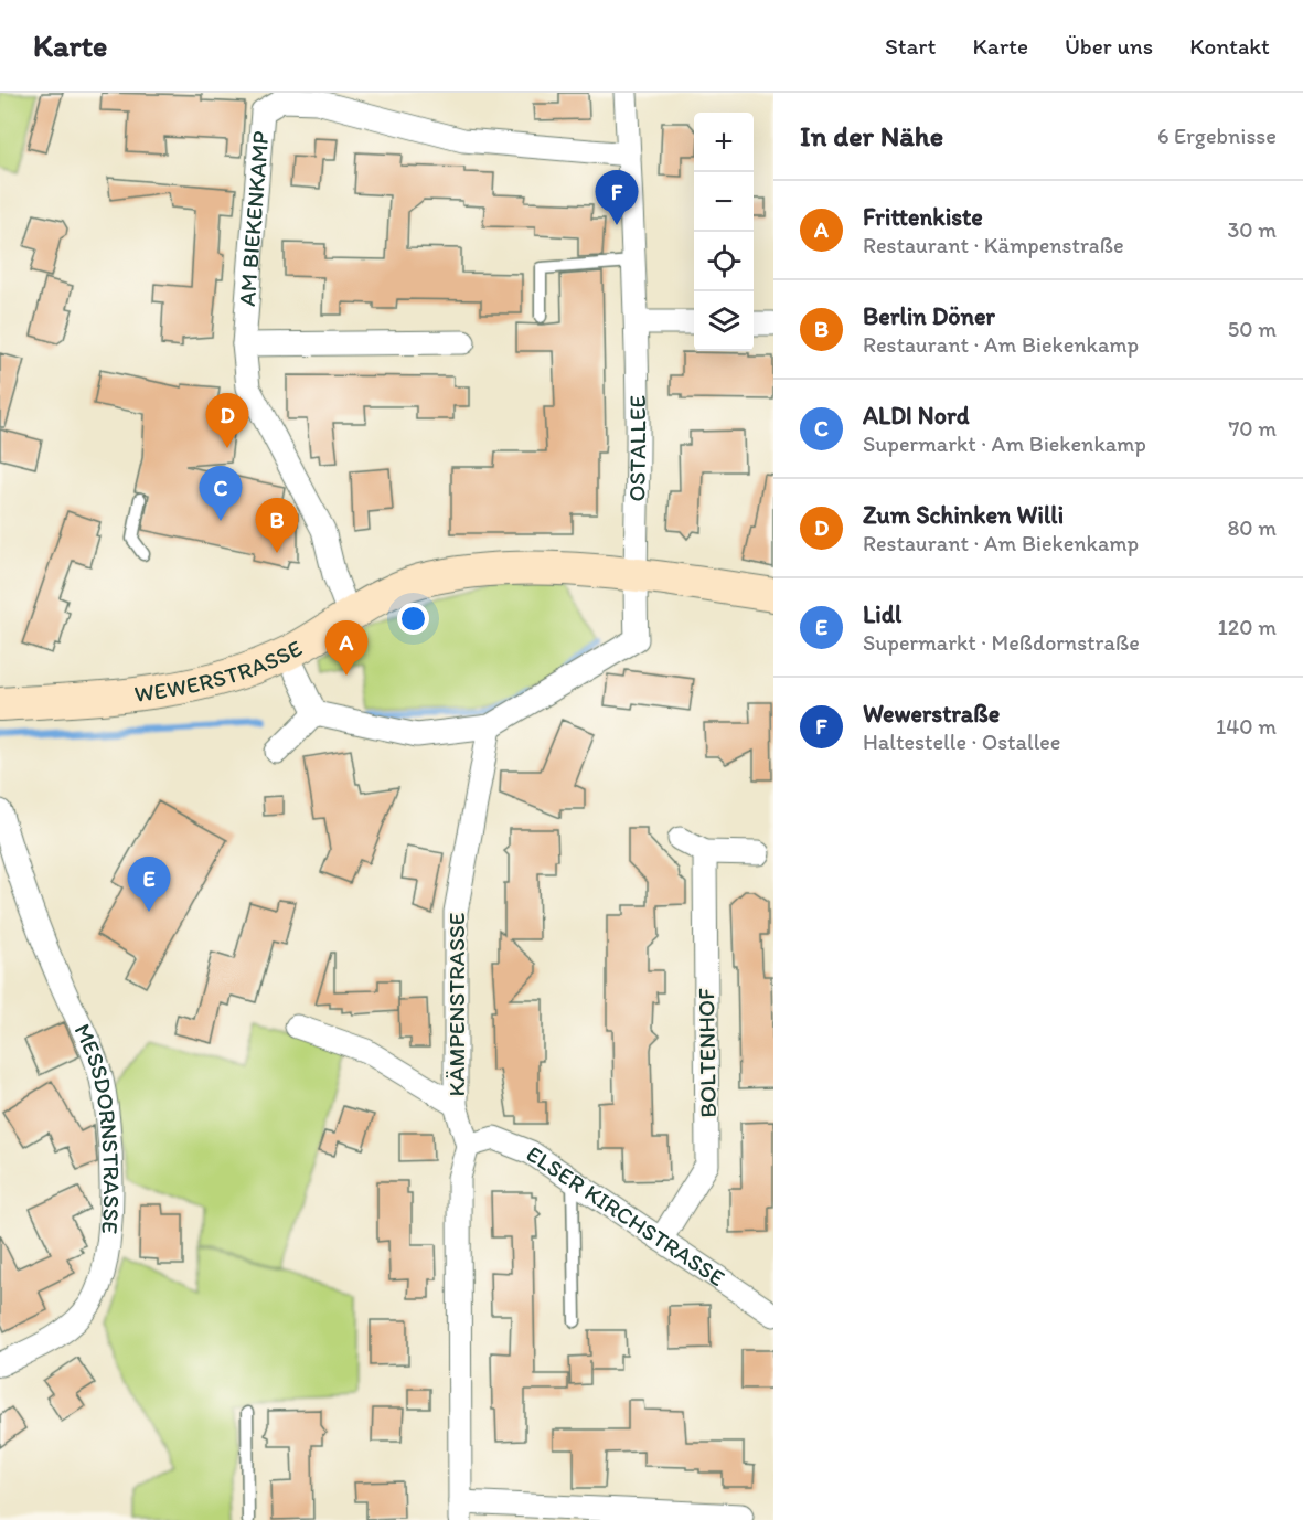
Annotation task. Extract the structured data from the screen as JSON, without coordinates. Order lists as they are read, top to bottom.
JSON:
{
  "streets": {
    "main road": ["WEWERSTRASSE"],
    "street": [
      "AM BIEKENKAMP",
      "OSTALLEE",
      "KÄMPENSTRASSE",
      "BOLTENHOF",
      "MESSDORNSTRASSE",
      "ELSER KIRCHSTRASSE"
    ]
  },
  "crossings": [
    ["AM BIEKENKAMP", "OSTALLEE"],
    ["AM BIEKENKAMP", "WEWERSTRASSE"],
    ["OSTALLEE", "WEWERSTRASSE"],
    ["KÄMPENSTRASSE", "ELSER KIRCHSTRASSE"],
    ["BOLTENHOF", "ELSER KIRCHSTRASSE"]
  ],
  "page": {
    "header": "Karte",
    "nav": [
      "Start",
      "Karte",
      "Über uns",
      "Kontakt"
    ],
    "heading": ["In der Nähe", "6 Ergebnisse"],
    "map_buttons": ["+", "−"],
    "pins": [
      "F",
      "D",
      "C",
      "B",
      "A",
      "E"
    ],
    "list": [
      {
        "mark": "A",
        "name": "Frittenkiste",
        "note": "Restaurant · Kämpenstraße",
        "value": "30 m"
      },
      {
        "mark": "B",
        "name": "Berlin Döner",
        "note": "Restaurant · Am Biekenkamp",
        "value": "50 m"
      },
      {
        "mark": "C",
        "name": "ALDI Nord",
        "note": "Supermarkt · Am Biekenkamp",
        "value": "70 m"
      },
      {
        "mark": "D",
        "name": "Zum Schinken Willi",
        "note": "Restaurant · Am Biekenkamp",
        "value": "80 m"
      },
      {
        "mark": "E",
        "name": "Lidl",
        "note": "Supermarkt · Meßdornstraße",
        "value": "120 m"
      },
      {
        "mark": "F",
        "name": "Wewerstraße",
        "note": "Haltestelle · Ostallee",
        "value": "140 m"
      }
    ]
  }
}
